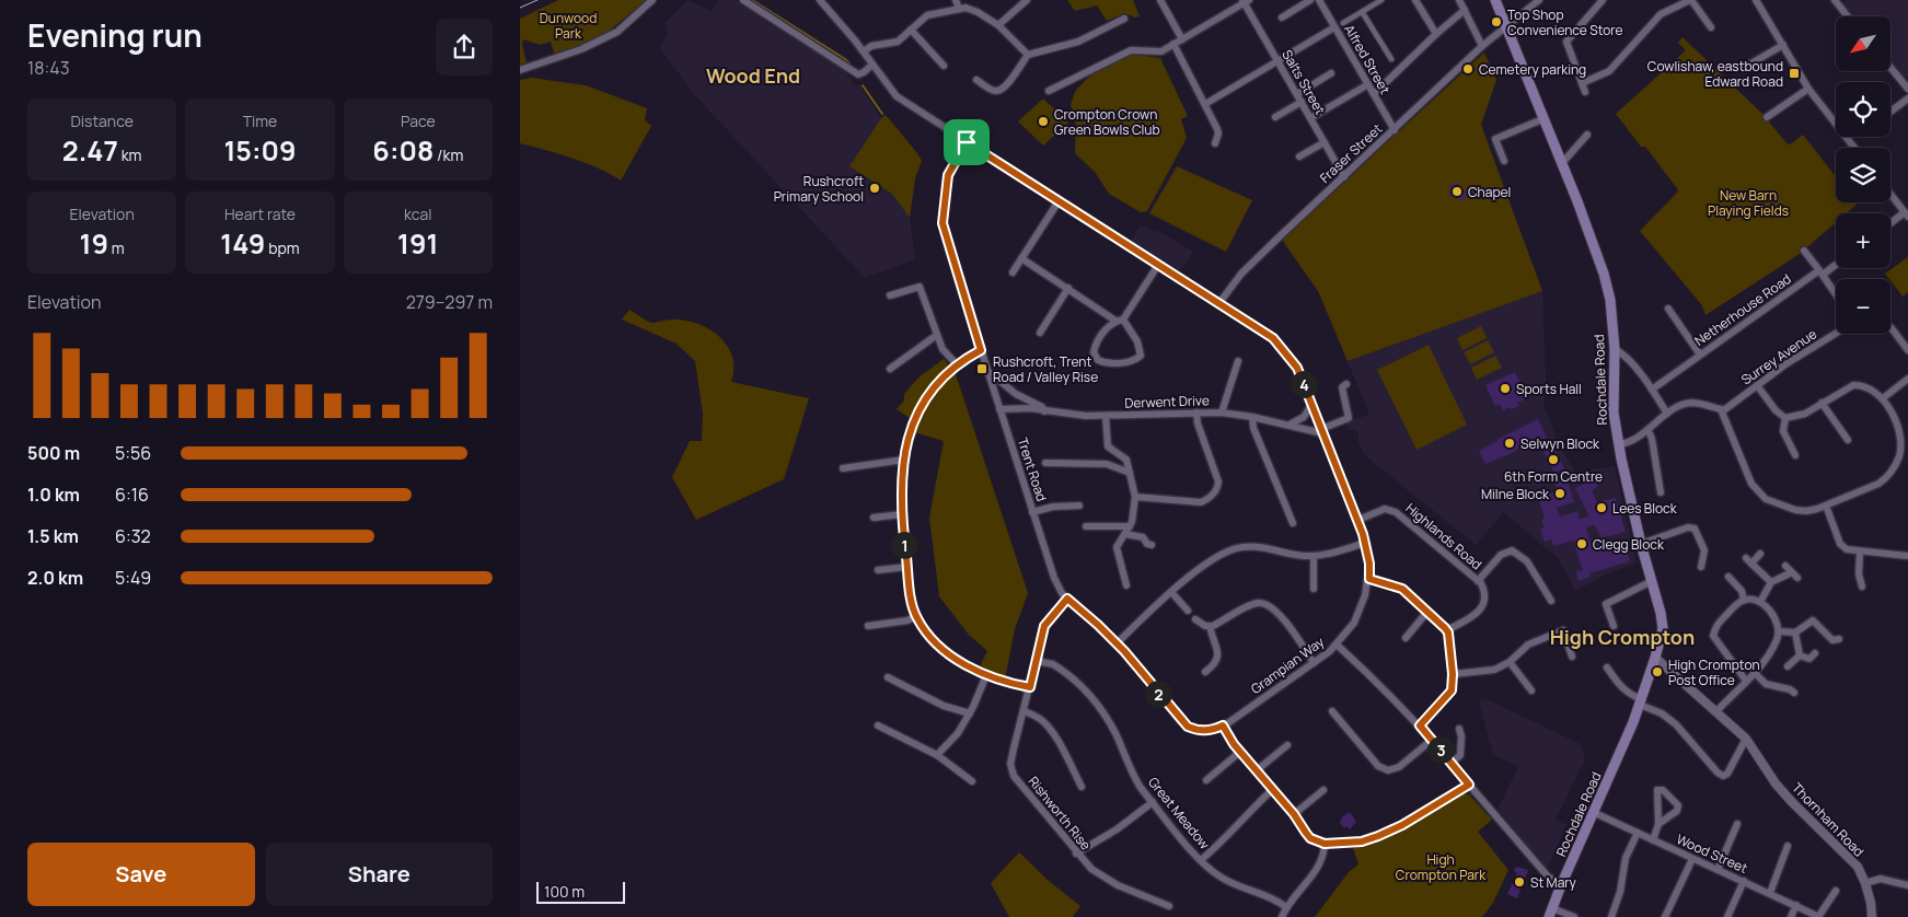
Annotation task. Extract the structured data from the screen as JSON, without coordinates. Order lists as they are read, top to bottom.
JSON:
{
  "streets": {
    "main road": ["Rochdale Road"],
    "street": [
      "Alfred Street",
      "Salts Street",
      "Fraser Street",
      "Netherhouse Road",
      "Surrey Avenue",
      "Derwent Drive",
      "Trent Road",
      "Highlands Road",
      "Grampian Way",
      "Rishworth Rise",
      "Great Meadow",
      "Thornham Road",
      "Wood Street"
    ]
  },
  "crossings": [
    ["Alfred Street", "Fraser Street"],
    ["Salts Street", "Fraser Street"],
    ["Fraser Street", "Rochdale Road"],
    ["Fraser Street", "Grampian Way"],
    ["Rochdale Road", "Thornham Road"],
    ["Rochdale Road", "Wood Street"],
    ["Derwent Drive", "Trent Road"],
    ["Derwent Drive", "Grampian Way"],
    ["Trent Road", "Grampian Way"],
    ["Trent Road", "Rishworth Rise"],
    ["Highlands Road", "Grampian Way"],
    ["Rishworth Rise", "Great Meadow"]
  ],
  "districts": ["Wood End", "High Crompton"],
  "parks": ["Dunwood Park", "New Barn Playing Fields", "High Crompton Park"],
  "places": {
    "other": [
      "Top Shop Convenience Store",
      "Cemetery parking",
      "Crompton Crown Green Bowls Club",
      "Rushcroft Primary School",
      "Chapel",
      "Sports Hall",
      "Selwyn Block",
      "6th Form Centre",
      "Milne Block",
      "Lees Block",
      "Clegg Block",
      "High Crompton Post Office",
      "St Mary"
    ],
    "transit": ["Cowlishaw, eastbound Edward Road", "Rushcroft, Trent Road / Valley Rise"]
  },
  "scale_bar": "100 m",
  "north": "bottom left",
  "page": {
    "heading": ["Evening run", "18:43"],
    "map_buttons": ["+", "−"],
    "stats": [
      ["Distance", "2.47 km"],
      ["Time", "15:09"],
      ["Pace", "6:08 /km"],
      ["Elevation", "19 m"],
      ["Heart rate", "149 bpm"],
      ["kcal", "191"]
    ],
    "chart": ["Elevation", "279–297 m"],
    "pins": [
      "4",
      "1",
      "2",
      "3"
    ],
    "list": [
      {
        "name": "500 m",
        "note": "5:56"
      },
      {
        "name": "1.0 km",
        "note": "6:16"
      },
      {
        "name": "1.5 km",
        "note": "6:32"
      },
      {
        "name": "2.0 km",
        "note": "5:49"
      }
    ],
    "buttons": ["Save", "Share"],
    "scale": "100 m"
  }
}
